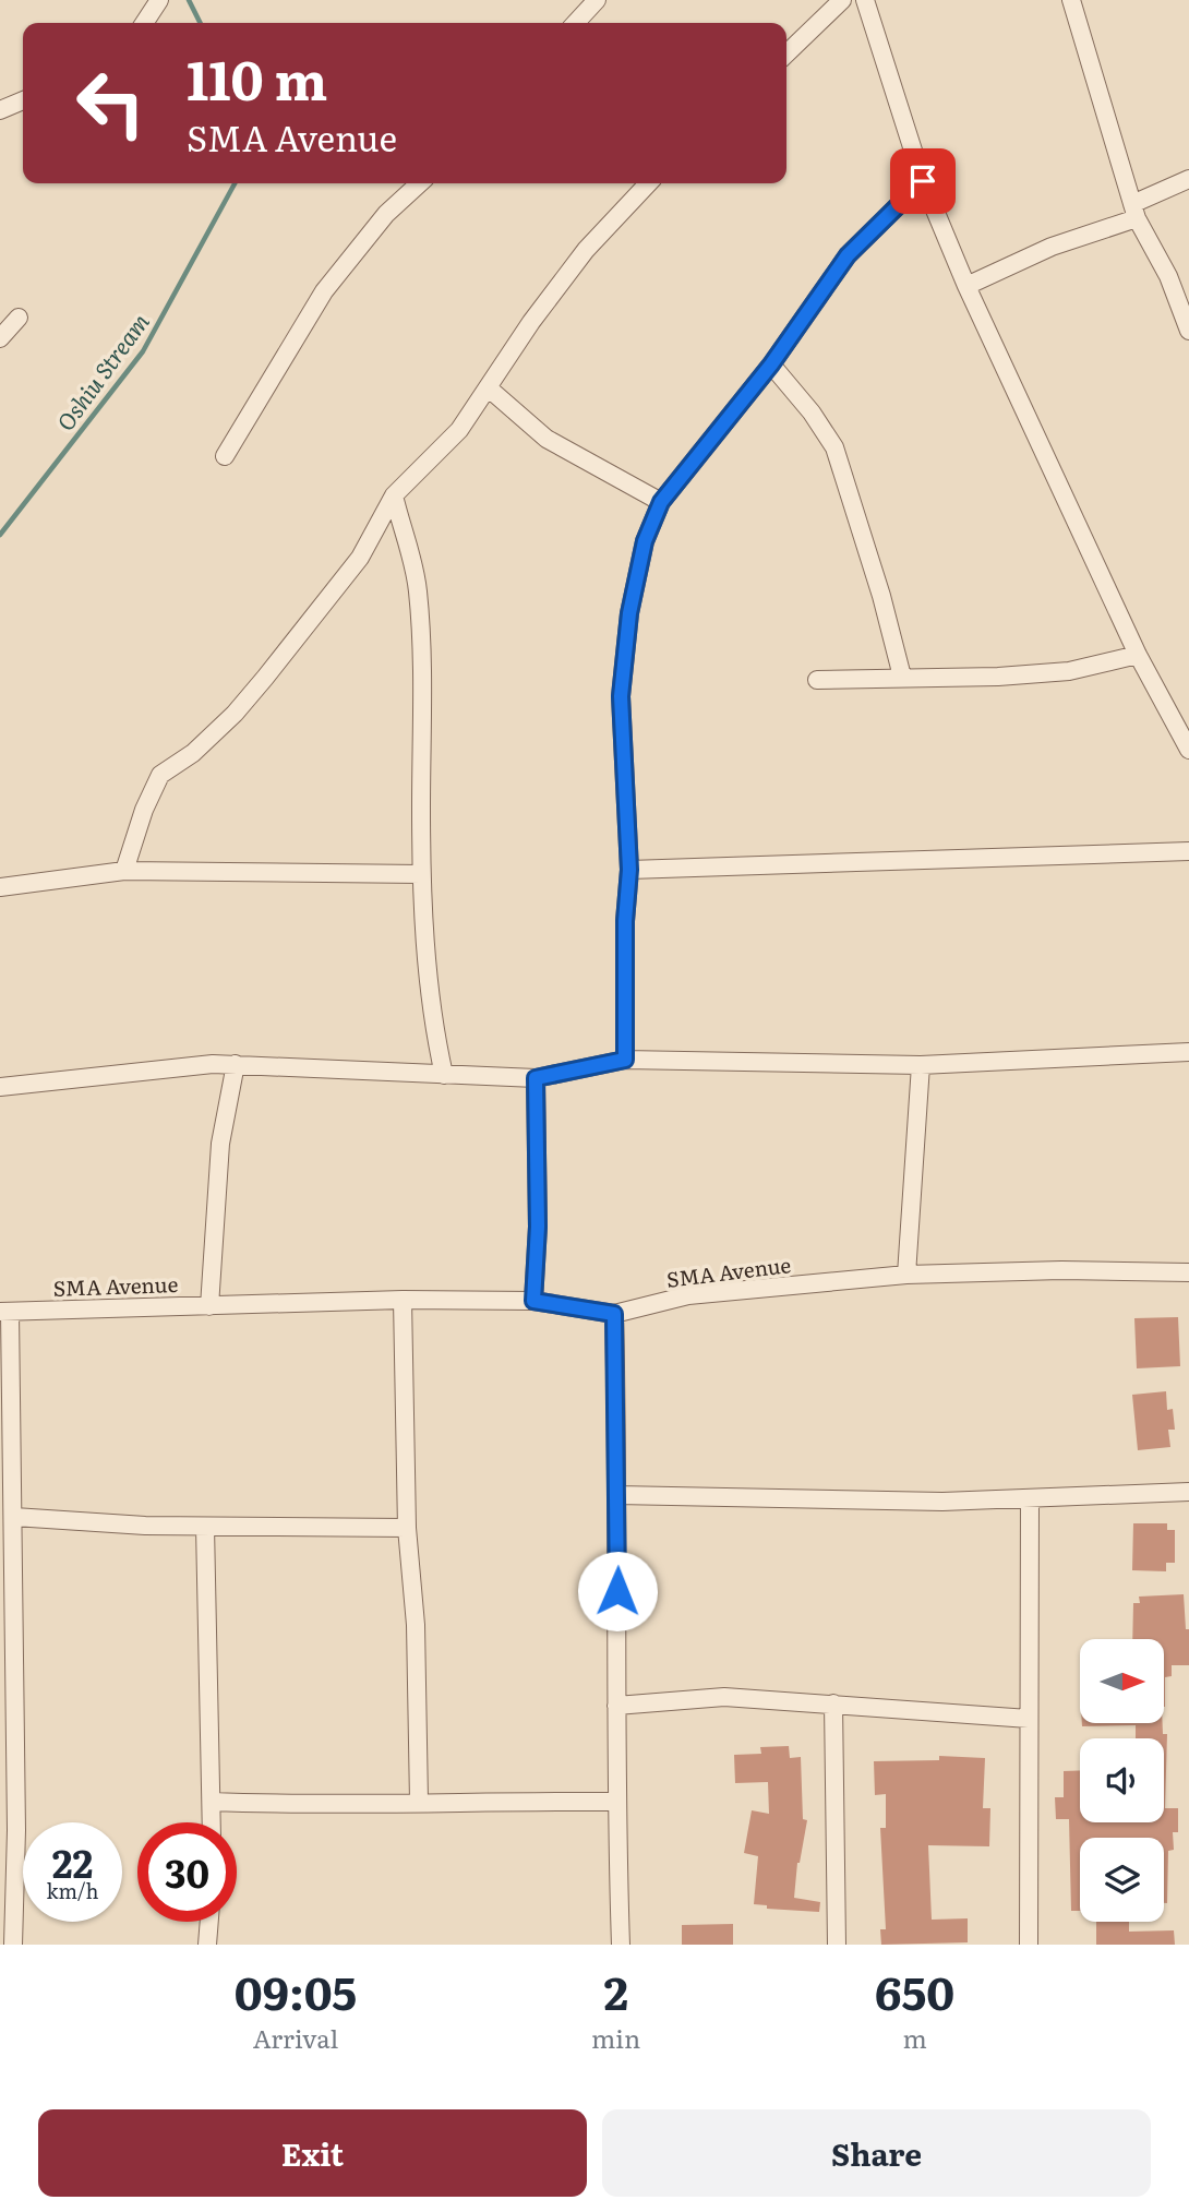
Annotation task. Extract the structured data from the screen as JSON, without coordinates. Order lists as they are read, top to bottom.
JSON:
{
  "streets": {
    "street": ["SMA Avenue"]
  },
  "water": ["Oshiu Stream"],
  "north": "right",
  "page": {
    "turn": ["110 m", "SMA Avenue"],
    "speed": "22 km/h",
    "limit": "30",
    "eta": [
      "09:05",
      "Arrival",
      "2",
      "min",
      "650",
      "m"
    ],
    "buttons": ["Exit", "Share"]
  }
}
